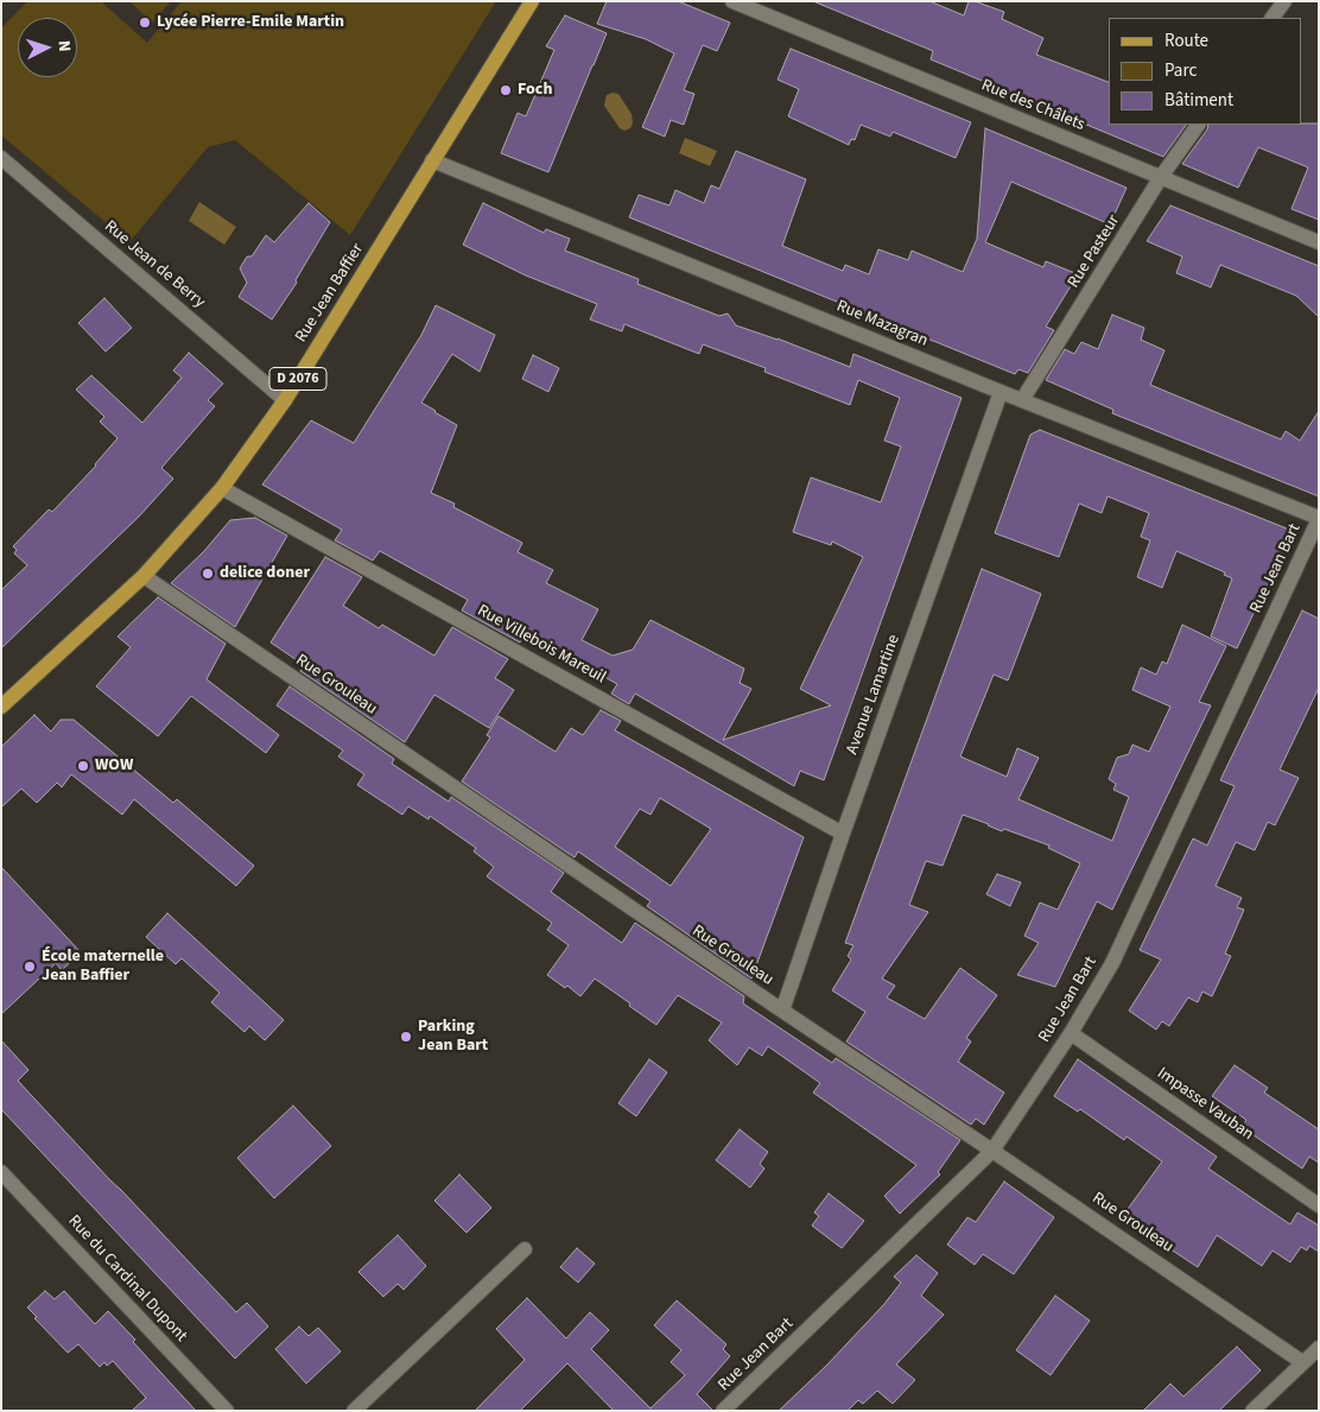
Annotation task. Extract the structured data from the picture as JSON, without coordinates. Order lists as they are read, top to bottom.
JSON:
{
  "streets": {
    "main road": ["Rue Jean Baffier", "D 2076"],
    "street": [
      "Rue des Châlets",
      "Rue Pasteur",
      "Rue Jean de Berry",
      "Rue Mazagran",
      "Rue Jean Bart",
      "Rue Villebois Mareuil",
      "Rue Grouleau",
      "Avenue Lamartine",
      "Impasse Vauban",
      "Rue du Cardinal Dupont"
    ]
  },
  "crossings": [
    ["Rue des Châlets", "Rue Pasteur"],
    ["Rue Pasteur", "Rue Mazagran"],
    ["Rue Jean de Berry", "Rue Jean Baffier"],
    ["Rue Jean Baffier", "Rue Mazagran"],
    ["Rue Jean Baffier", "Rue Villebois Mareuil"],
    ["Rue Jean Baffier", "Rue Grouleau"],
    ["Rue Mazagran", "Rue Jean Bart"],
    ["Rue Mazagran", "Avenue Lamartine"],
    ["Rue Jean Bart", "Rue Grouleau"],
    ["Rue Jean Bart", "Impasse Vauban"],
    ["Rue Villebois Mareuil", "Avenue Lamartine"],
    ["Rue Grouleau", "Avenue Lamartine"]
  ],
  "places": [
    "Lycée Pierre-Emile Martin",
    "Foch",
    "delice doner",
    "WOW",
    "École maternelle Jean Baffier",
    "Parking Jean Bart"
  ],
  "legend": ["Route", "Parc", "Bâtiment"],
  "north": "right"
}
